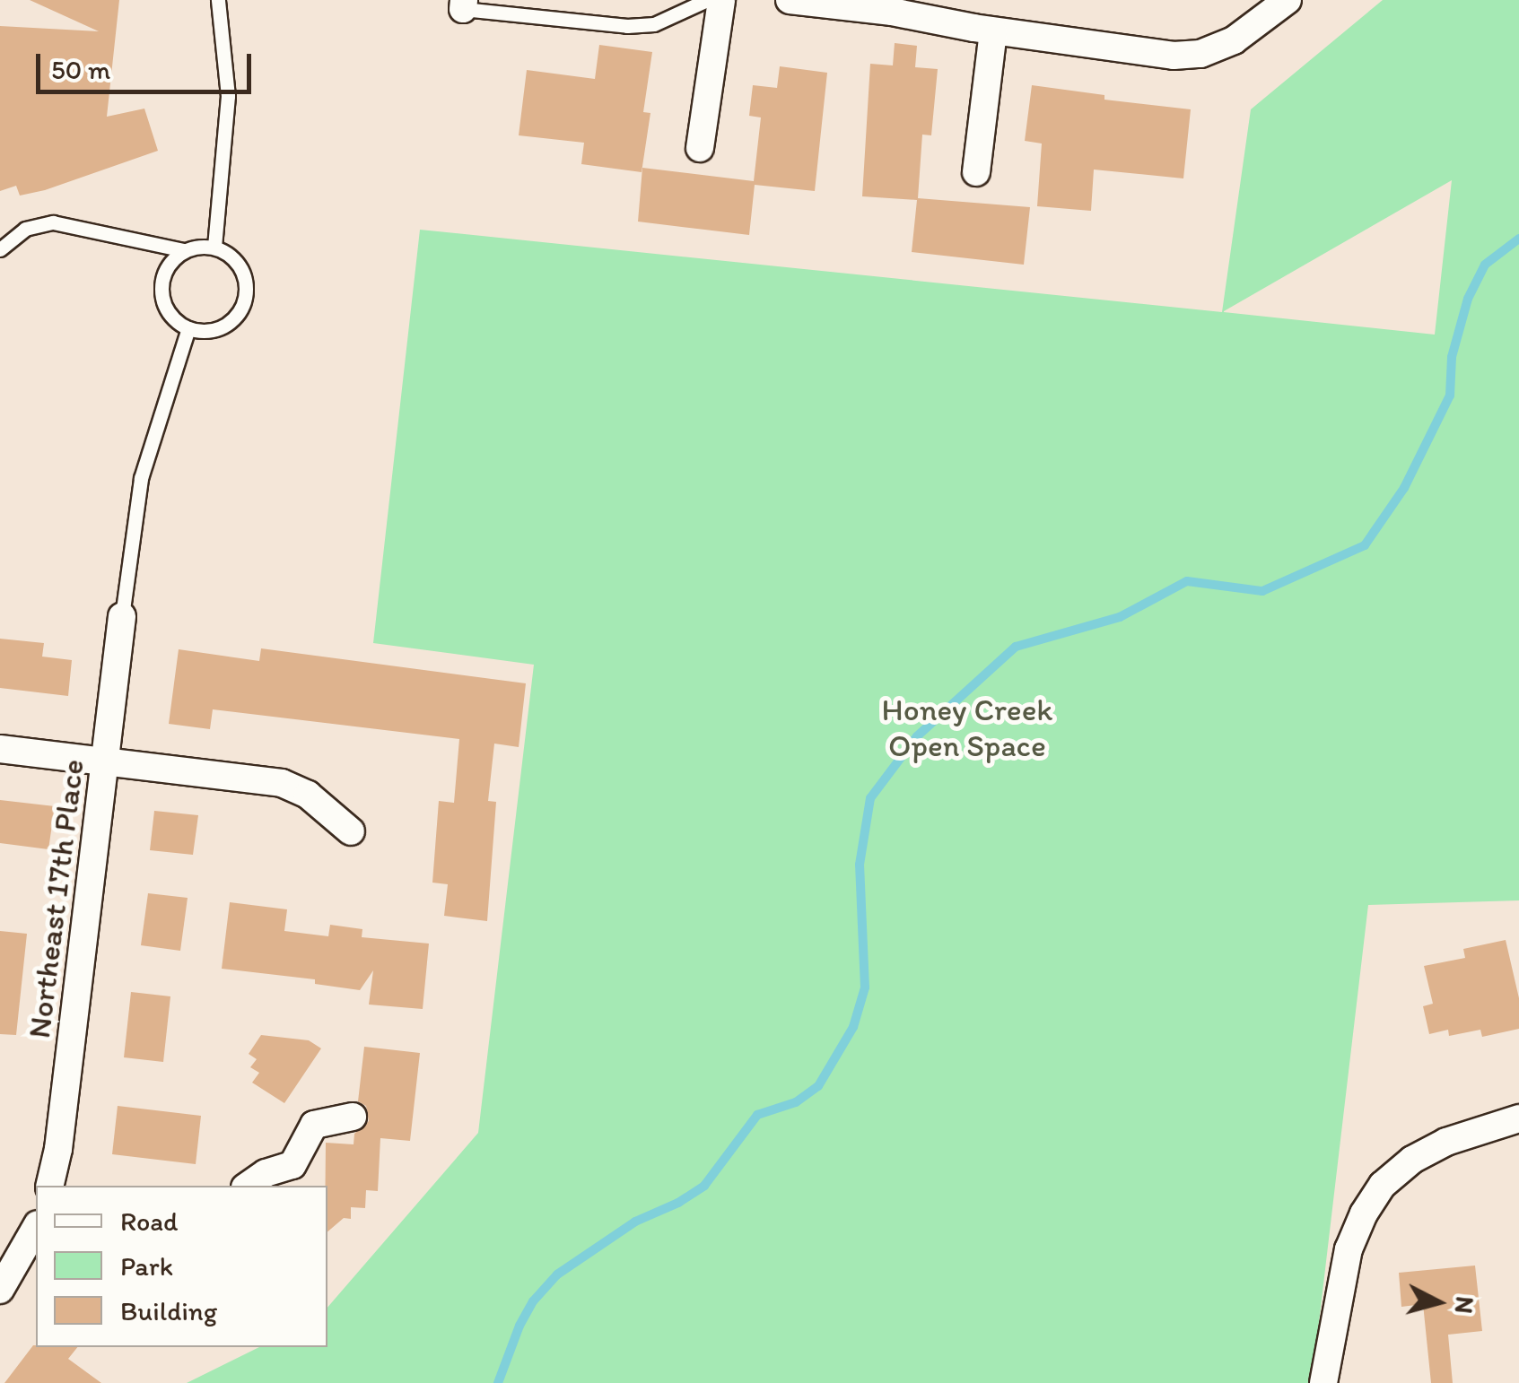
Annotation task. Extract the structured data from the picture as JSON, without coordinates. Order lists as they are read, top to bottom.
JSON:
{
  "streets": {
    "street": ["Northeast 17th Place"]
  },
  "parks": ["Honey Creek Open Space"],
  "legend": ["Road", "Park", "Building"],
  "scale_bar": "50 m",
  "north": "right"
}
